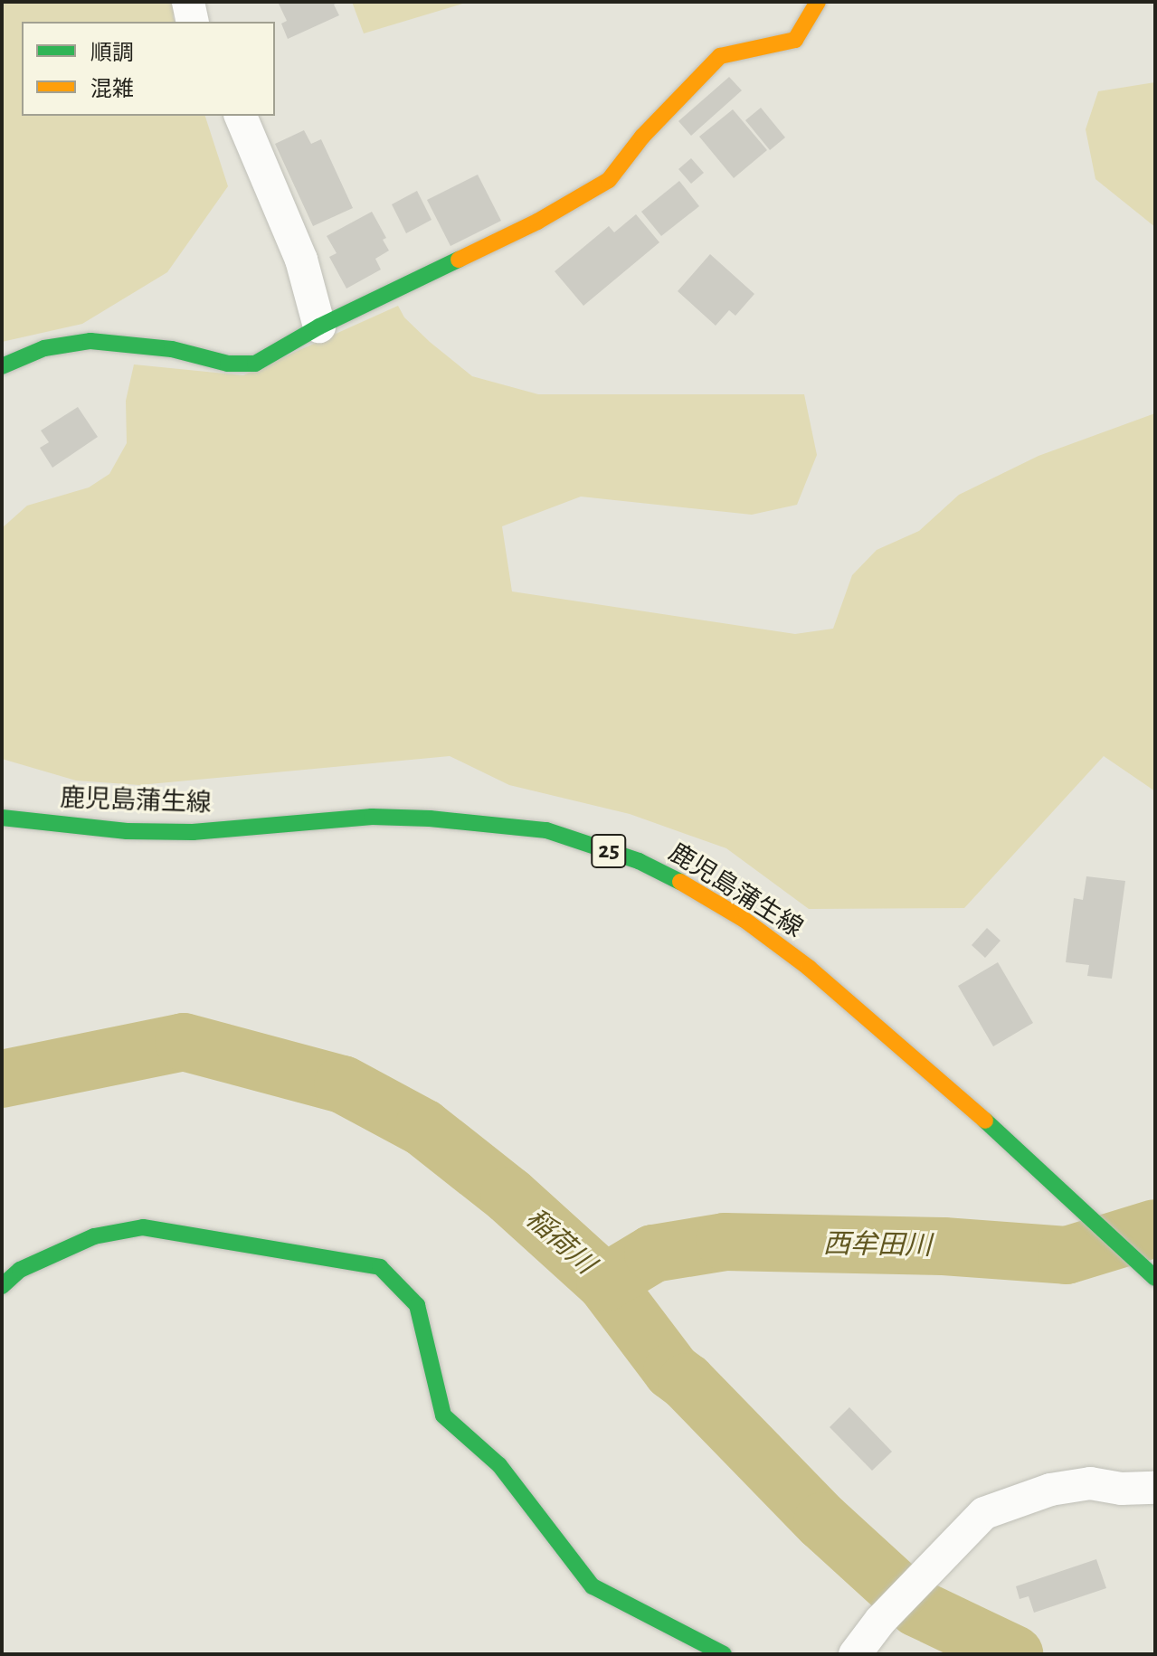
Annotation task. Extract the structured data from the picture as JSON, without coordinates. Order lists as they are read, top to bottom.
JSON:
{
  "streets": {
    "street": ["鹿児島蒲生線", "25"]
  },
  "water": ["稲荷川", "西牟田川"],
  "legend": ["順調", "混雑"]
}
